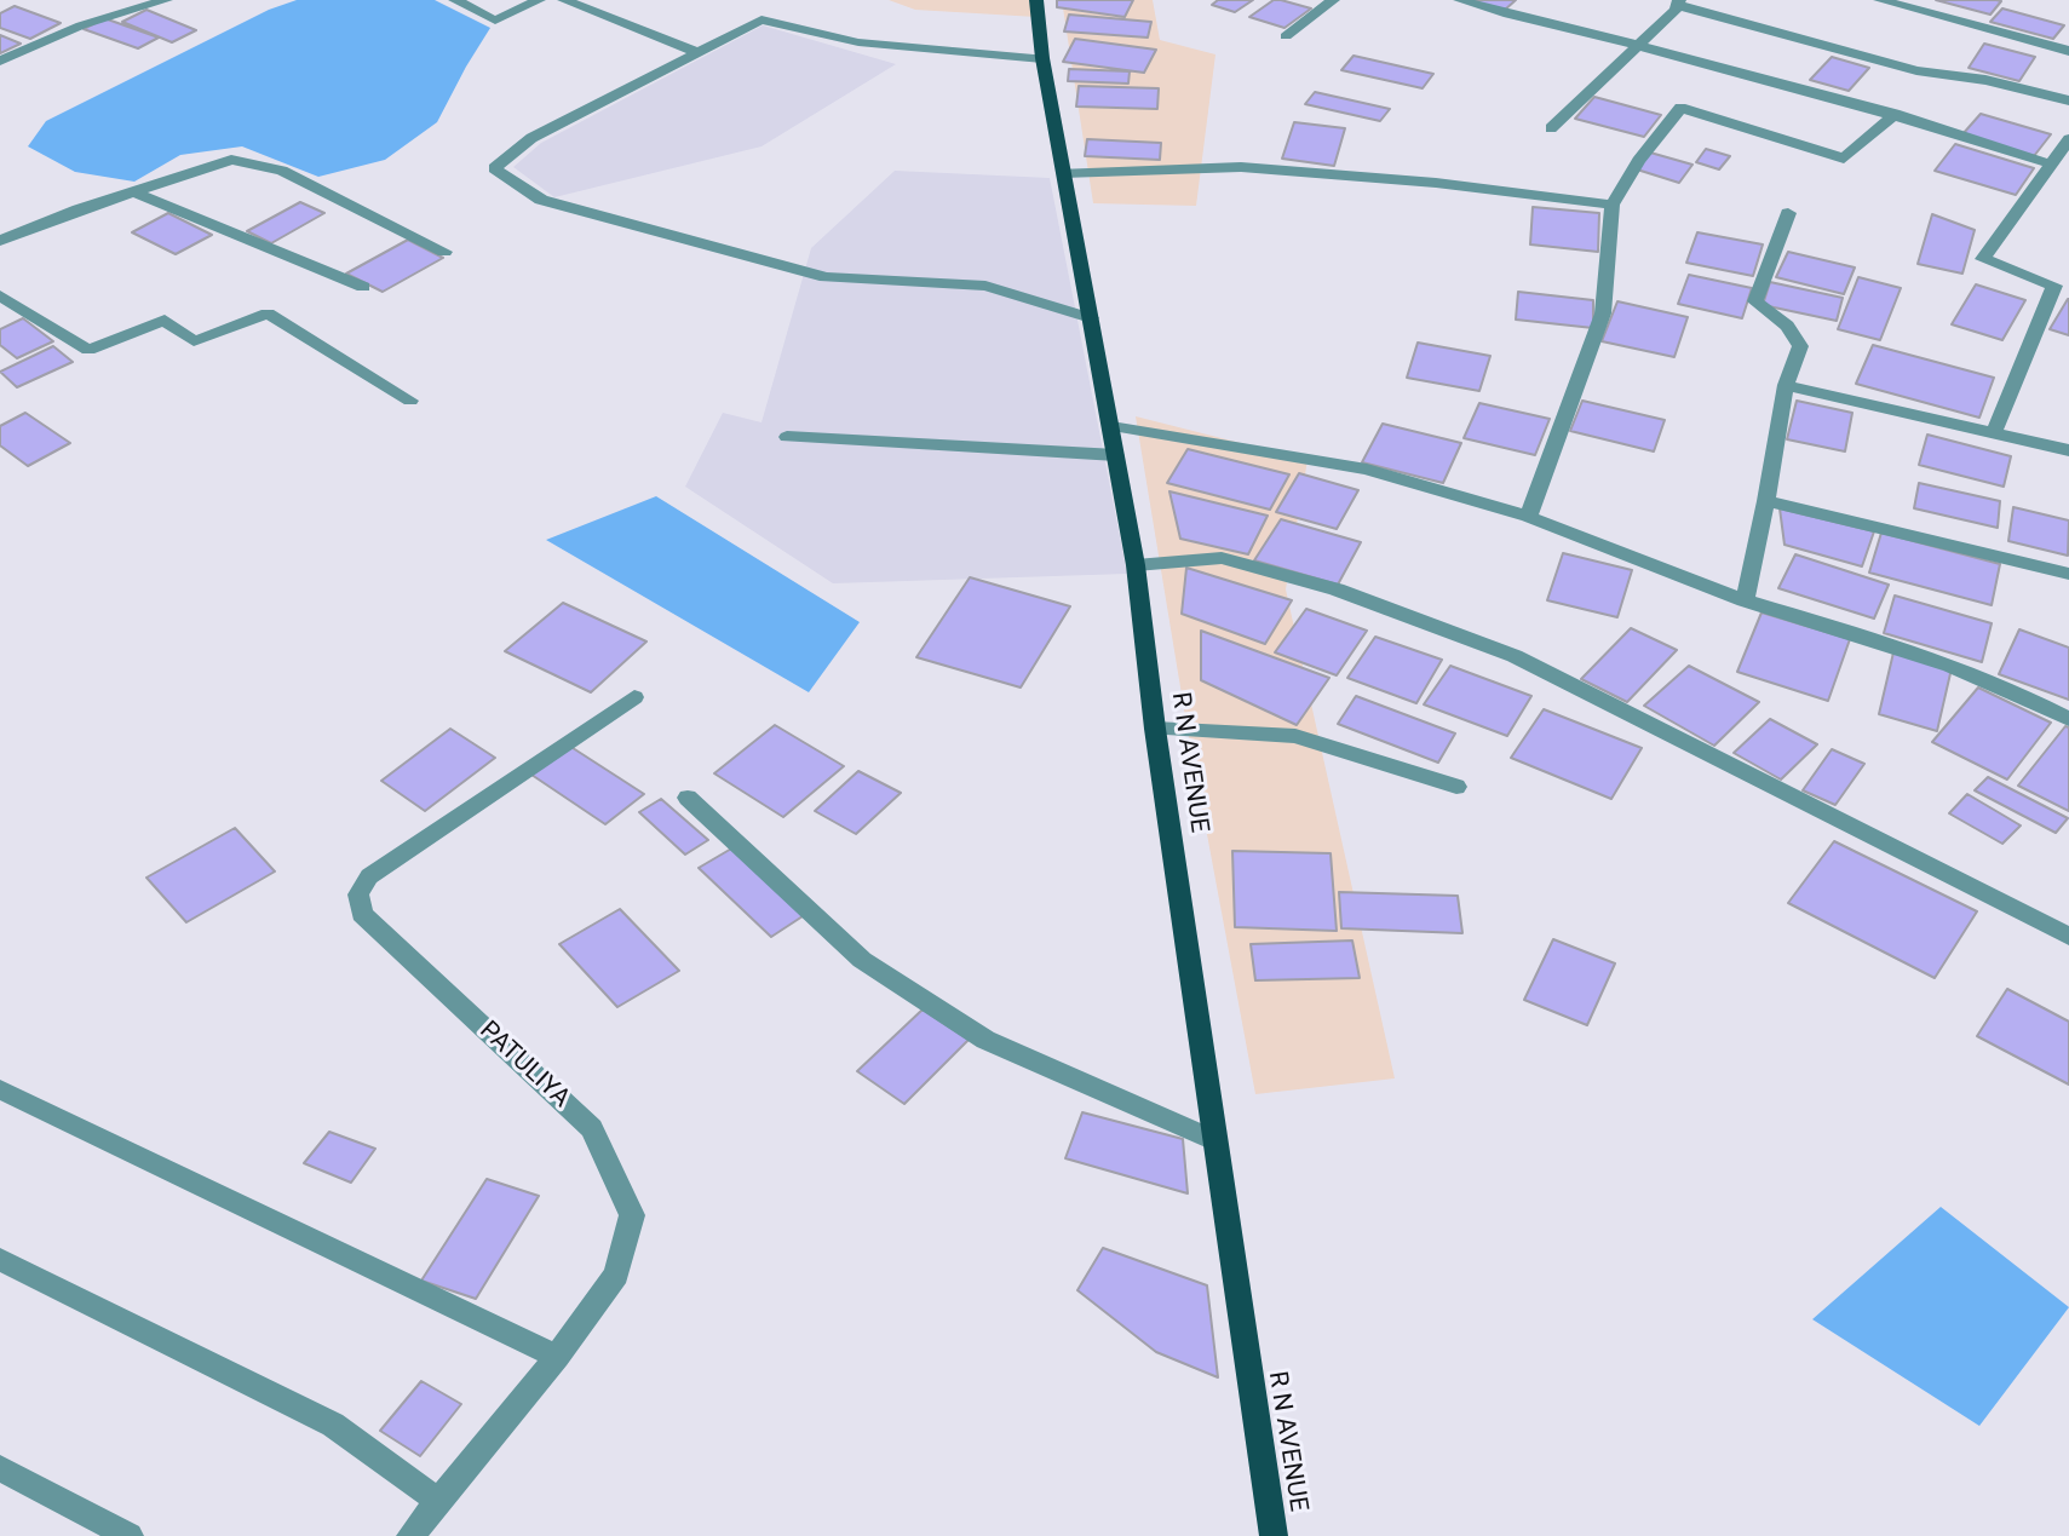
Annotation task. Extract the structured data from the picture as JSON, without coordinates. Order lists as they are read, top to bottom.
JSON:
{
  "streets": {
    "main road": ["R N AVENUE"],
    "street": ["PATULIYA"]
  }
}
